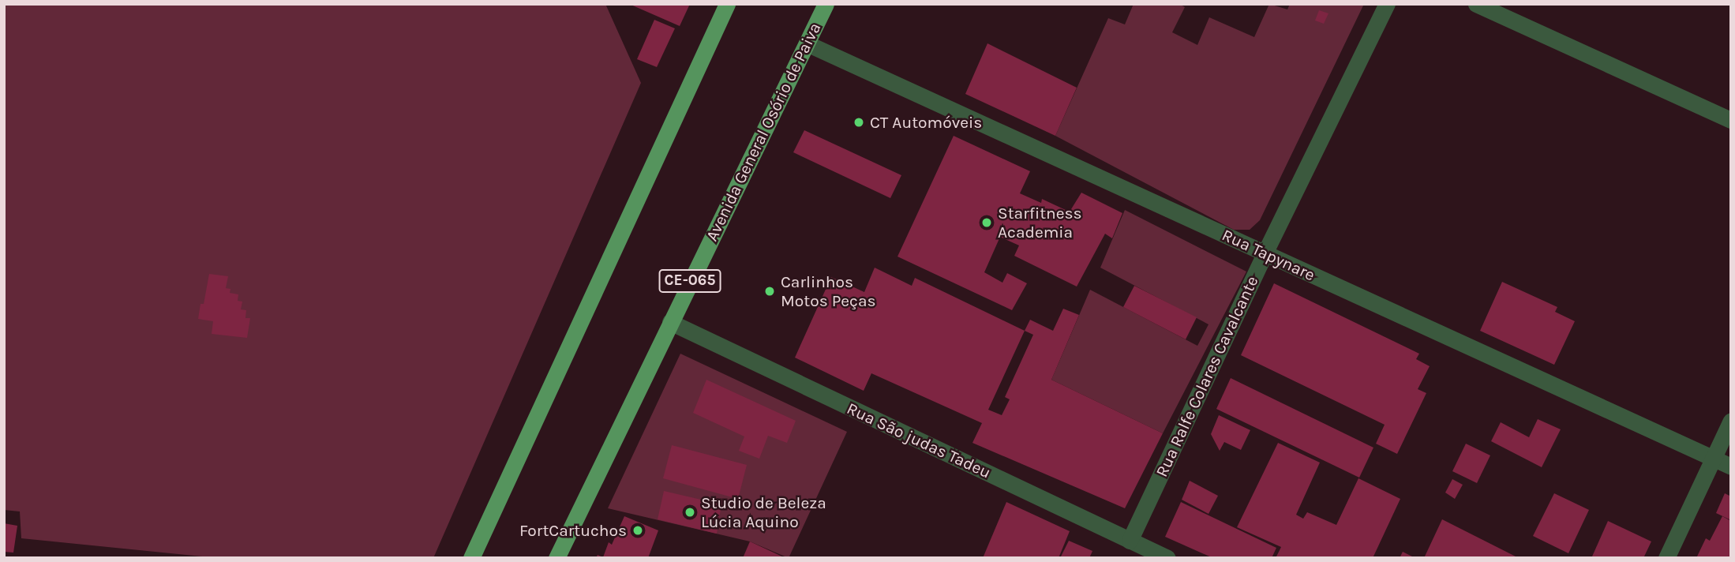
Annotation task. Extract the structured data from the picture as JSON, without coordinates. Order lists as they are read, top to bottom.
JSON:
{
  "streets": {
    "main road": ["Avenida General Osório de Paiva", "CE-065"],
    "street": ["Rua Tapynare", "Rua Ralfe Colares Cavalcante", "Rua São judas Tadeu"]
  },
  "crossings": [
    ["Avenida General Osório de Paiva", "Rua Tapynare"],
    ["Avenida General Osório de Paiva", "Rua São judas Tadeu"],
    ["Rua Tapynare", "Rua Ralfe Colares Cavalcante"],
    ["Rua Ralfe Colares Cavalcante", "Rua São judas Tadeu"]
  ],
  "places": [
    "CT Automóveis",
    "Starfitness Academia",
    "Carlinhos Motos Peças",
    "Studio de Beleza Lúcia Aquino",
    "FortCartuchos"
  ]
}
